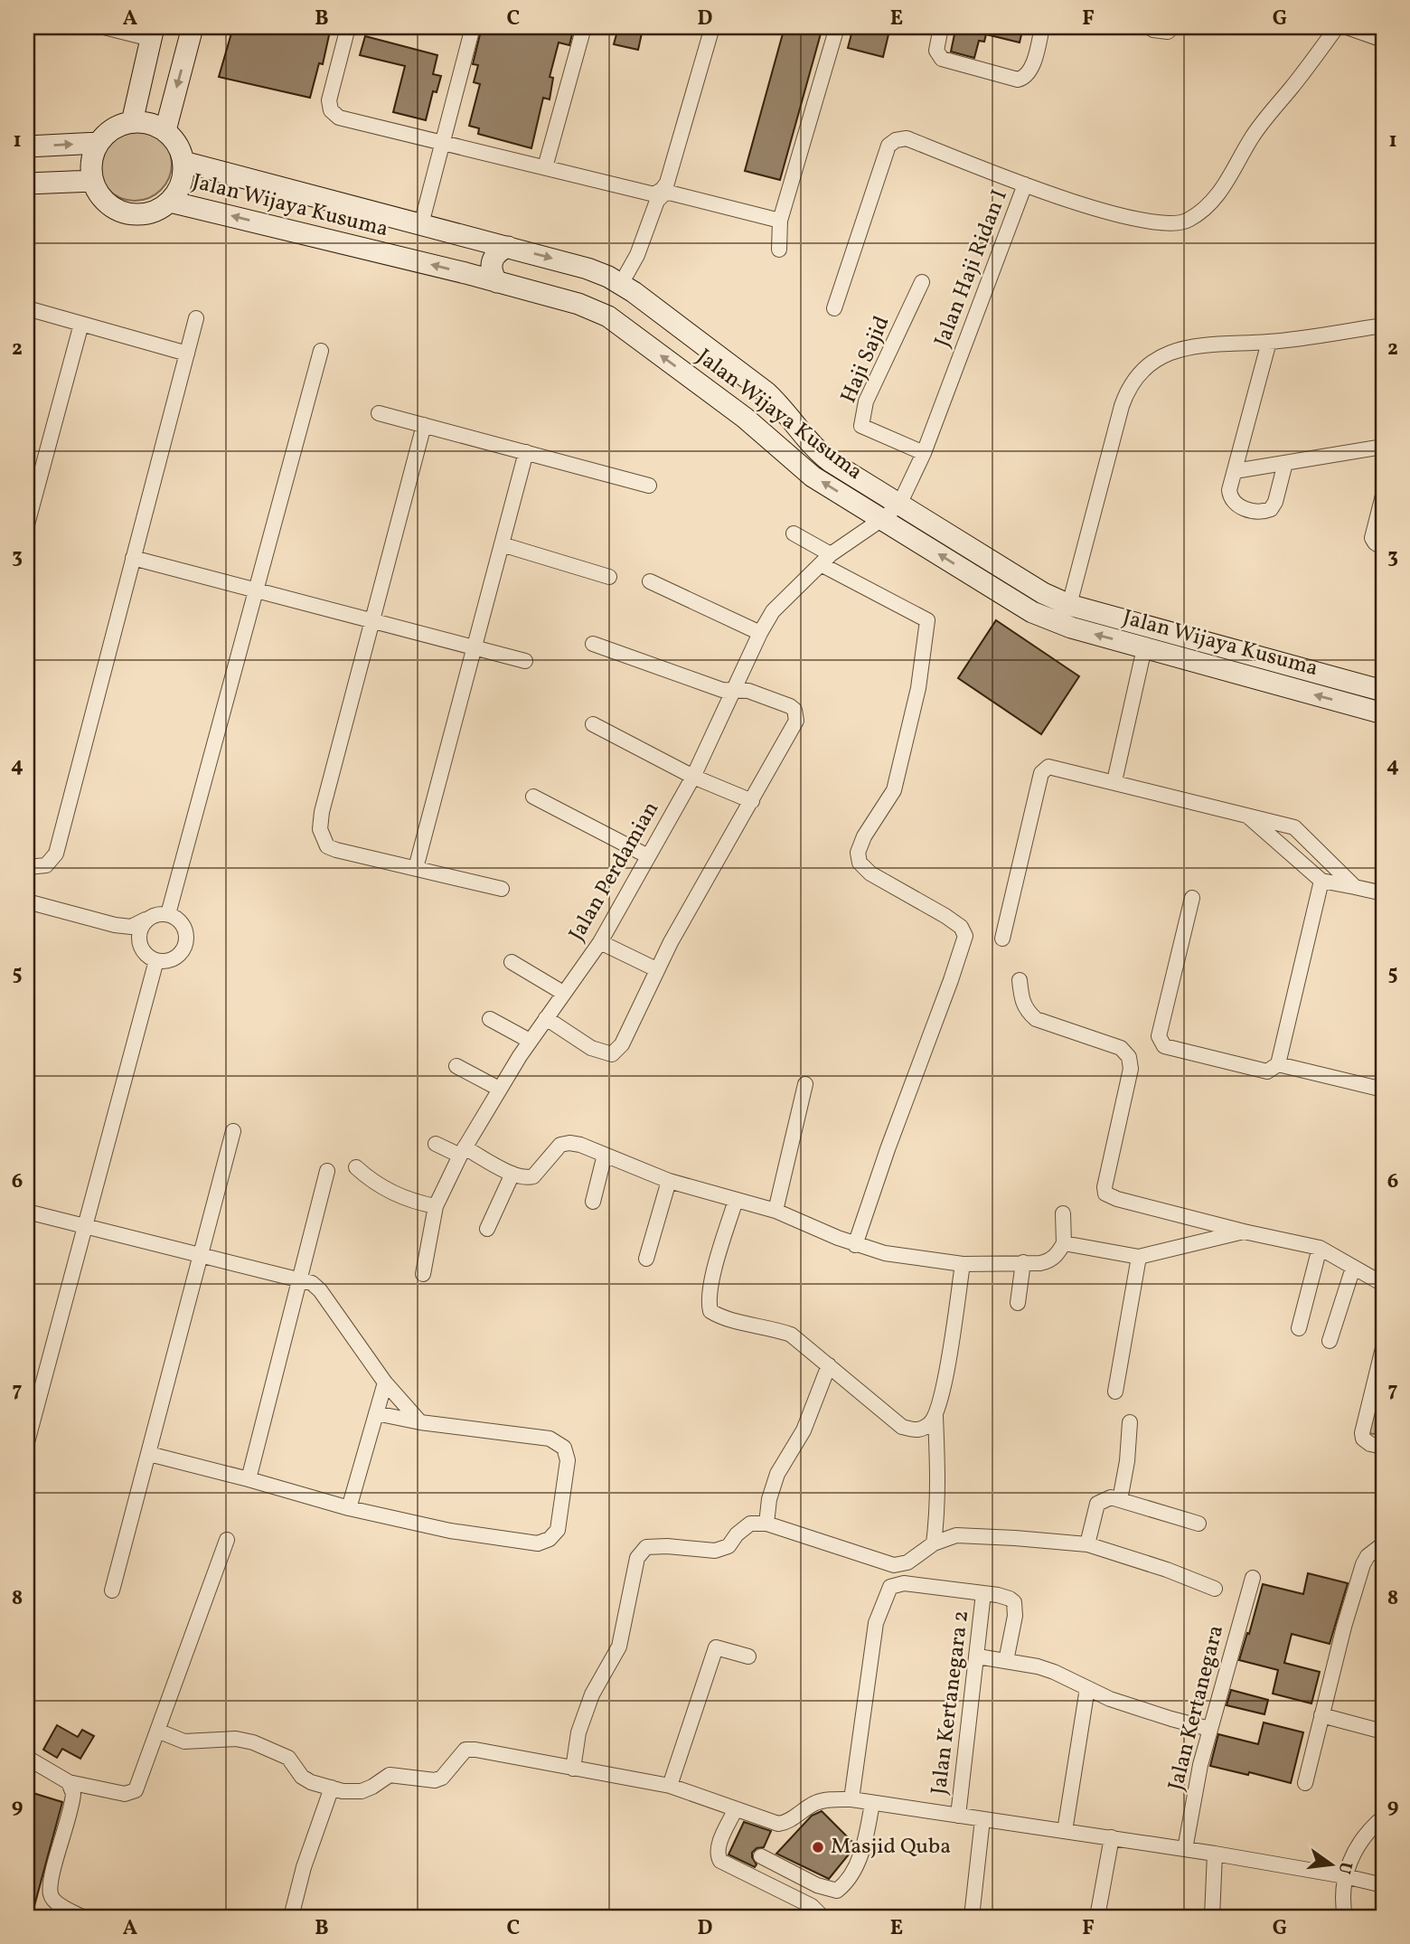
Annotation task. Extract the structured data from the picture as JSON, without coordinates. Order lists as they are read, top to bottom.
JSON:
{
  "streets": {
    "street": [
      "Jalan Wijaya Kusuma",
      "Jalan Haji Ridan I",
      "Haji Sajid",
      "Jalan Perdamian",
      "Jalan Kertanegara 2",
      "Jalan Kertanegara"
    ]
  },
  "crossings": [
    ["Jalan Wijaya Kusuma", "Jalan Haji Ridan I"],
    ["Jalan Wijaya Kusuma", "Jalan Perdamian"],
    ["Jalan Haji Ridan I", "Haji Sajid"],
    ["Jalan Haji Ridan I", "Jalan Perdamian"]
  ],
  "places": ["Masjid Quba"],
  "north": "right",
  "grid": {
    "columns": [
      "A",
      "B",
      "C",
      "D",
      "E",
      "F",
      "G"
    ],
    "rows": [
      "1",
      "2",
      "3",
      "4",
      "5",
      "6",
      "7",
      "8",
      "9"
    ]
  }
}
